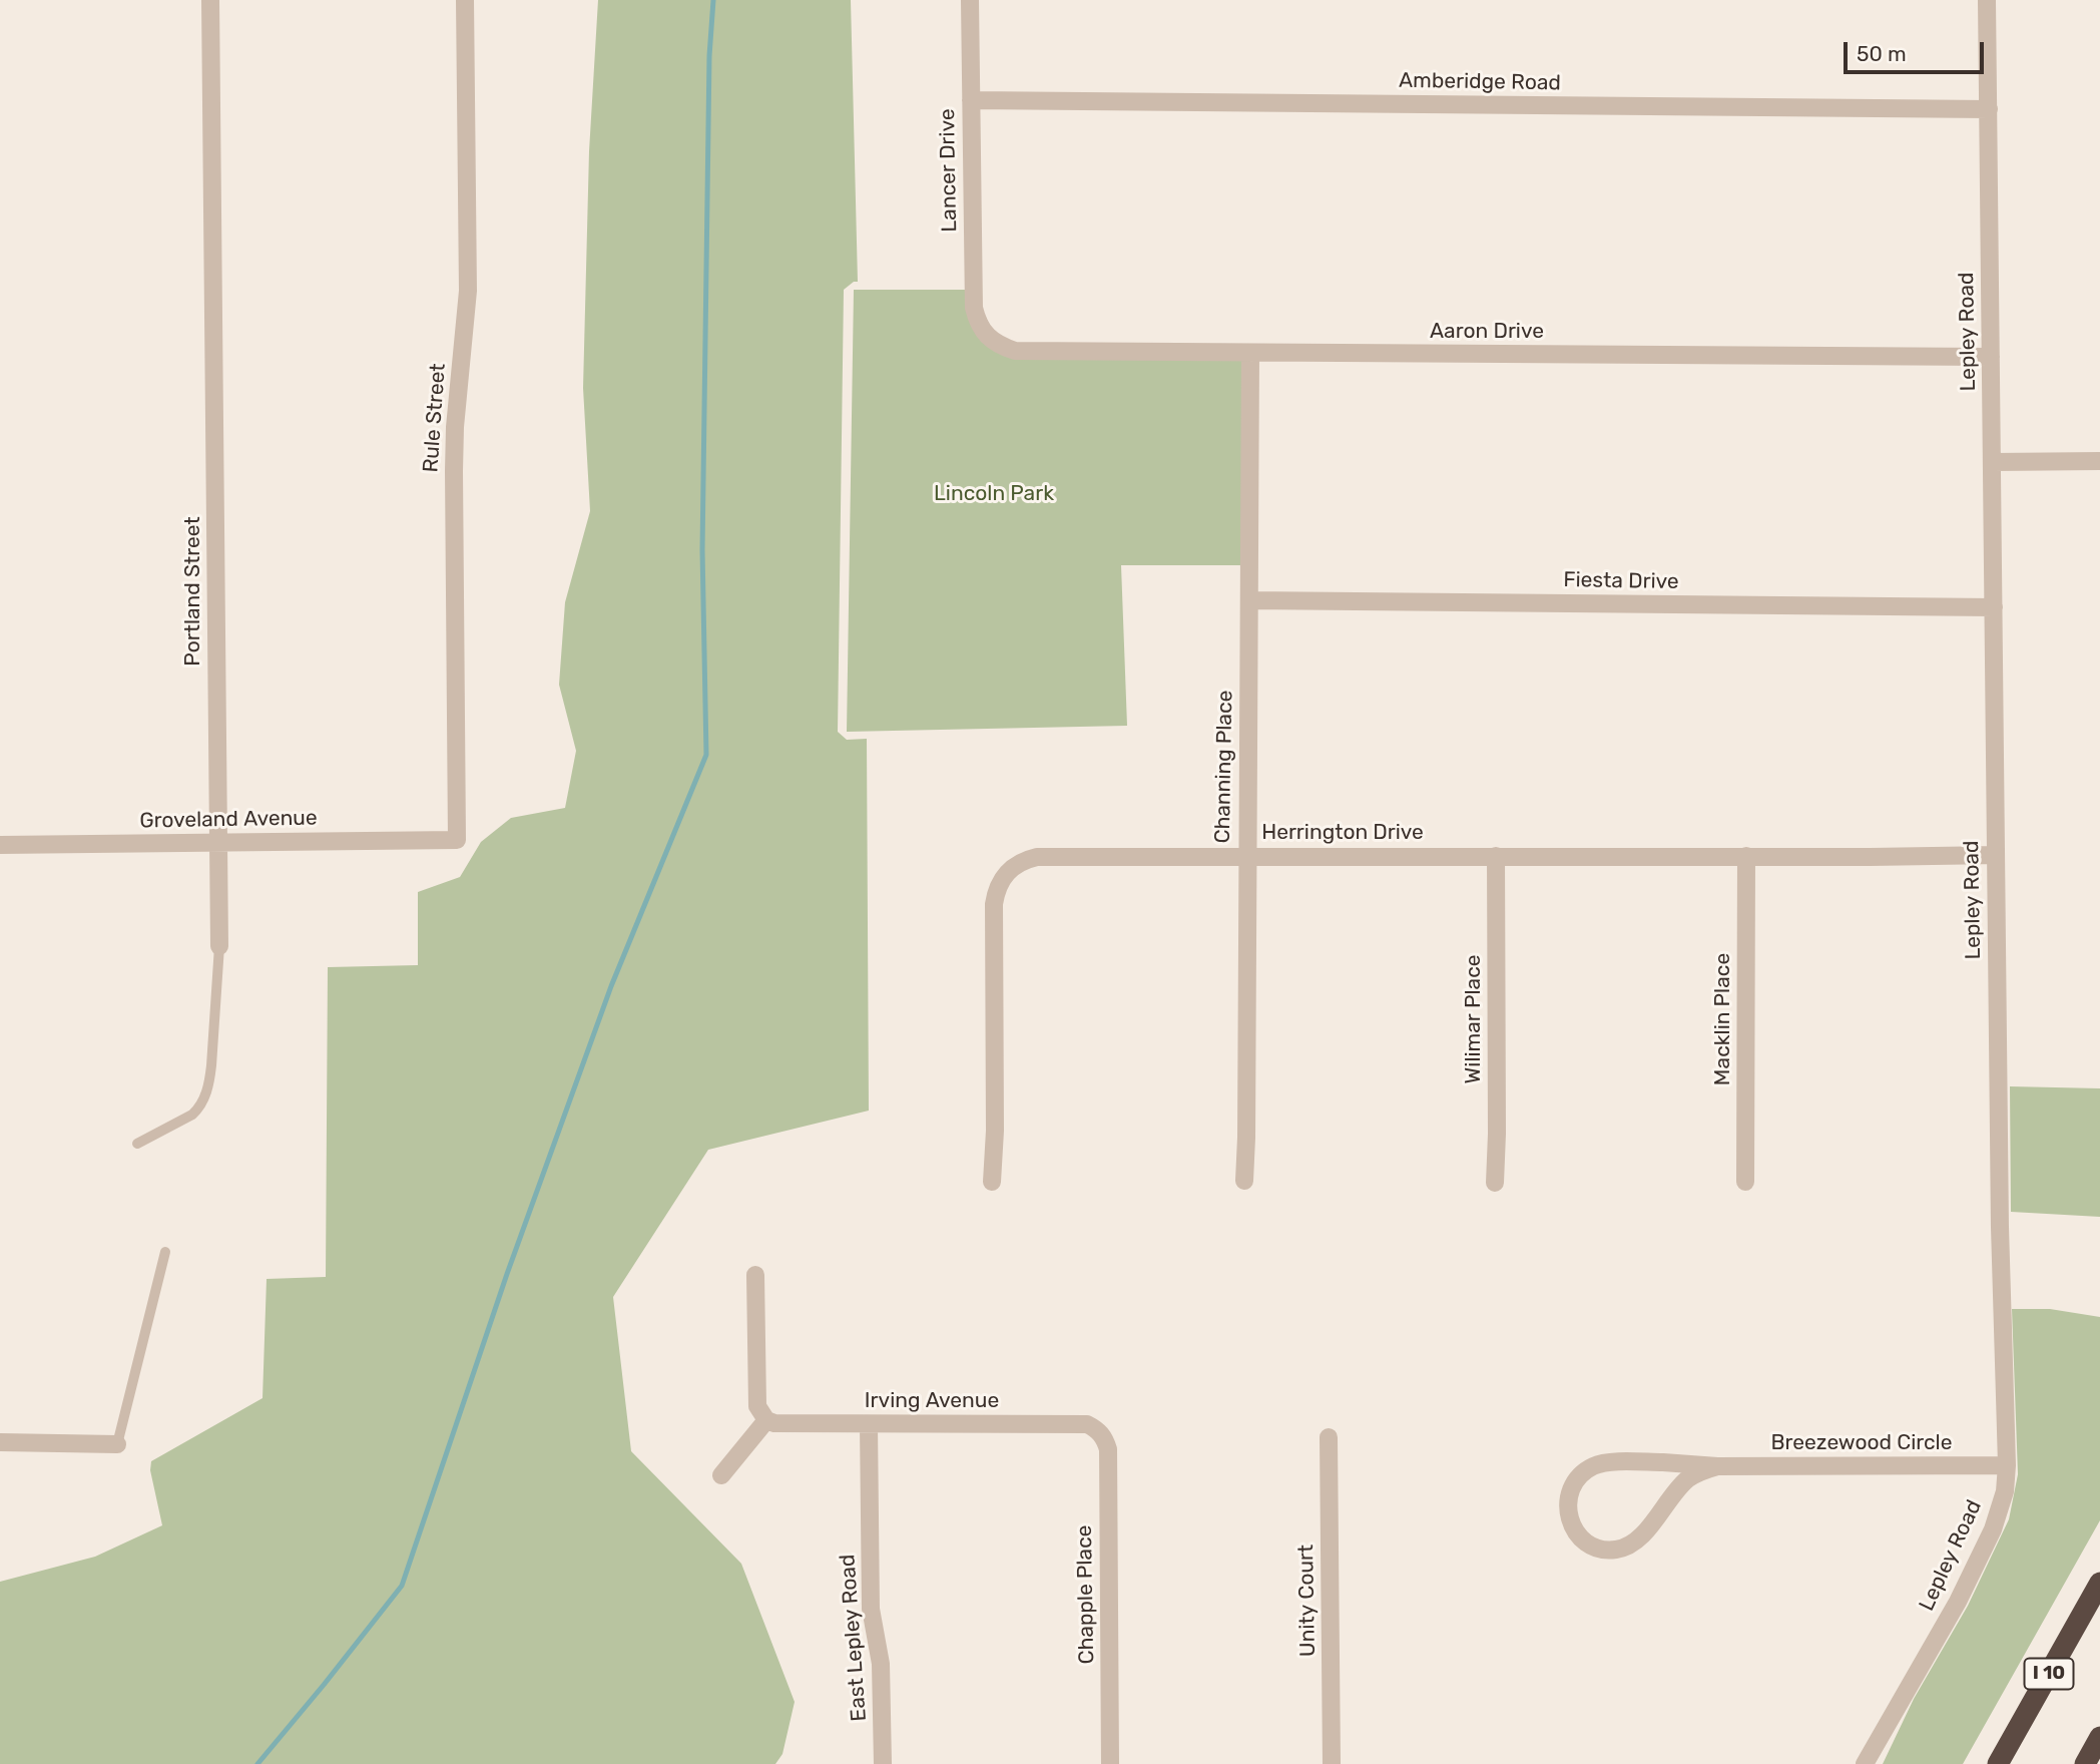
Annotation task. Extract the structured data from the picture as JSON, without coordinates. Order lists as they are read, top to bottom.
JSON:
{
  "streets": {
    "highway": ["I 10"],
    "street": [
      "Amberidge Road",
      "Lancer Drive",
      "Aaron Drive",
      "Lepley Road",
      "Rule Street",
      "Fiesta Drive",
      "Portland Street",
      "Channing Place",
      "Groveland Avenue",
      "Herrington Drive",
      "Wilimar Place",
      "Macklin Place",
      "Irving Avenue",
      "Breezewood Circle",
      "Chapple Place",
      "Unity Court",
      "East Lepley Road"
    ]
  },
  "crossings": [
    ["Amberidge Road", "Lancer Drive"],
    ["Amberidge Road", "Lepley Road"],
    ["Lancer Drive", "Aaron Drive"],
    ["Aaron Drive", "Lepley Road"],
    ["Aaron Drive", "Channing Place"],
    ["Lepley Road", "Fiesta Drive"],
    ["Lepley Road", "Herrington Drive"],
    ["Lepley Road", "Breezewood Circle"],
    ["Rule Street", "Groveland Avenue"],
    ["Fiesta Drive", "Channing Place"],
    ["Portland Street", "Groveland Avenue"],
    ["Channing Place", "Herrington Drive"],
    ["Herrington Drive", "Wilimar Place"],
    ["Herrington Drive", "Macklin Place"],
    ["Irving Avenue", "Chapple Place"],
    ["Irving Avenue", "East Lepley Road"]
  ],
  "parks": ["Lincoln Park"],
  "scale_bar": "50 m"
}
